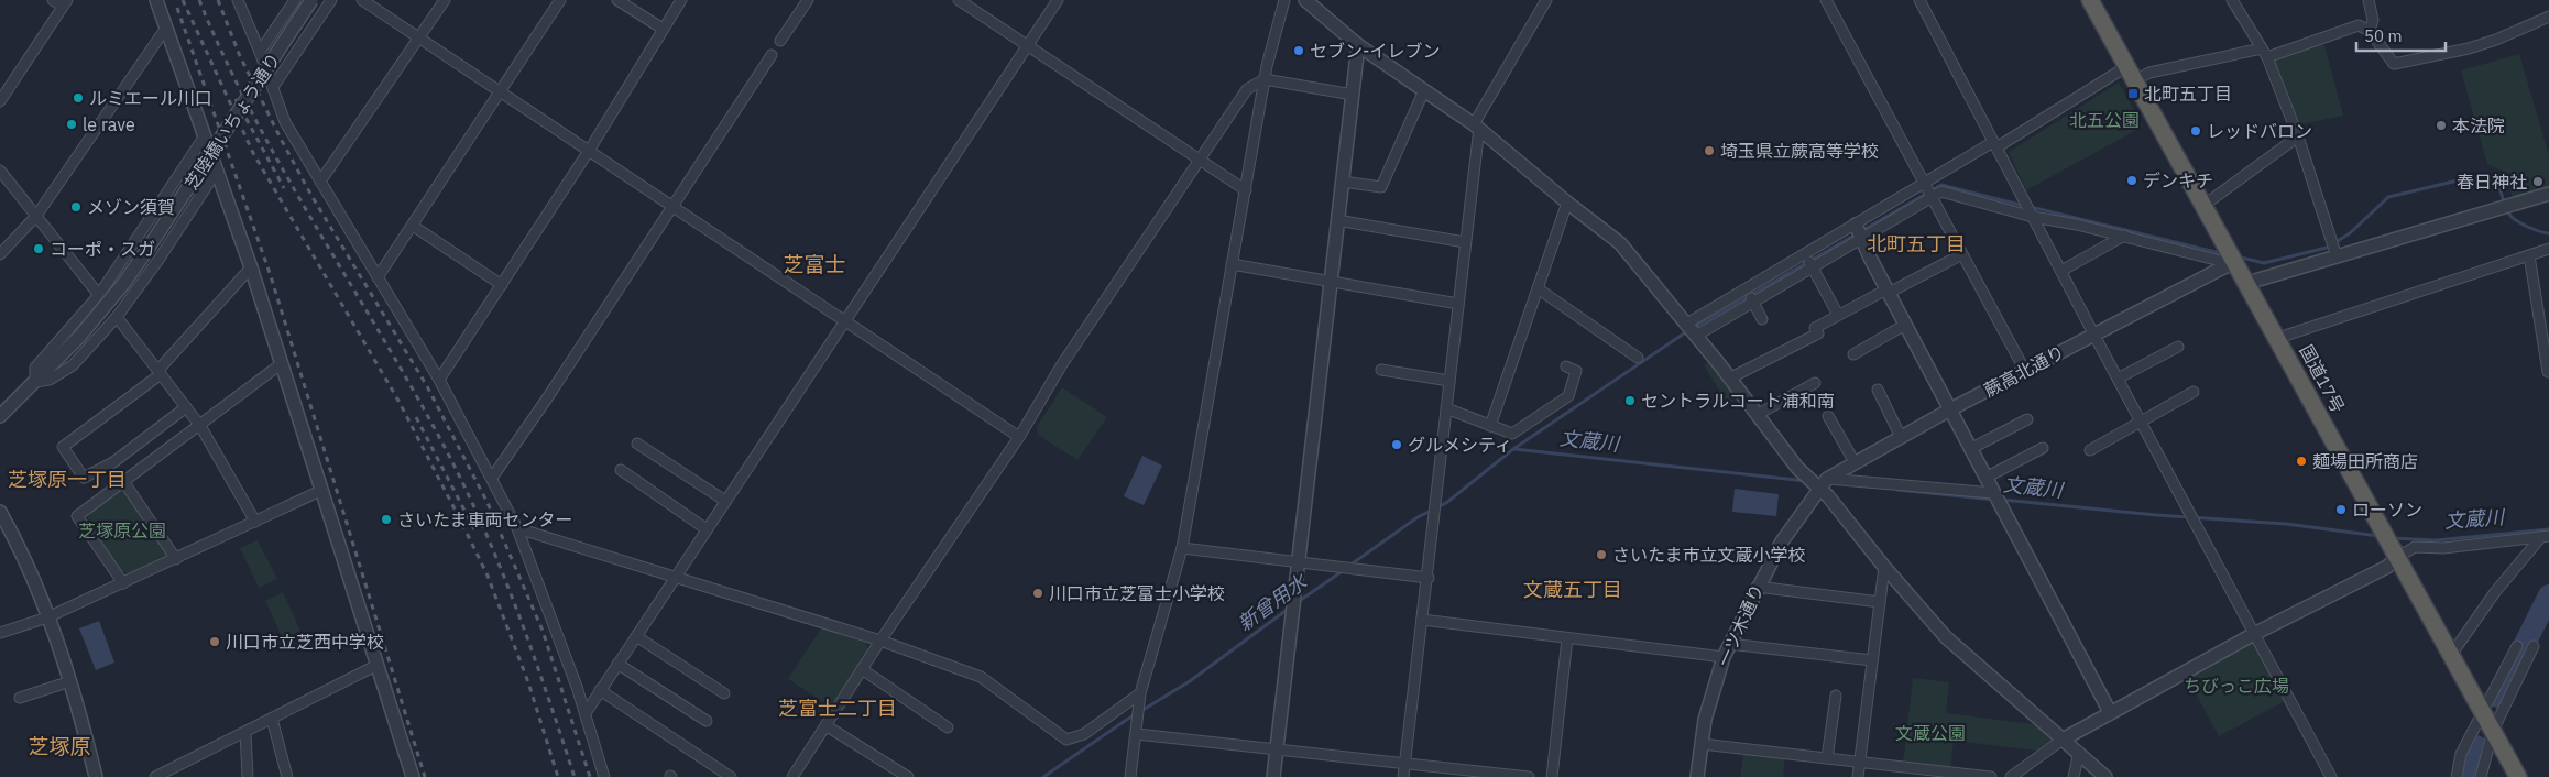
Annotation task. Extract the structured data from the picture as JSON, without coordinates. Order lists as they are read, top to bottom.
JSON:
{
  "streets": {
    "highway": ["国道17号"],
    "street": ["芝陸橋いちょう通り", "蕨高北通り", "一ツ木通り"]
  },
  "crossings": [
    ["蕨高北通り", "国道17号"],
    ["蕨高北通り", "一ツ木通り"]
  ],
  "districts": [
    "北町五丁目",
    "芝富士",
    "芝塚原一丁目",
    "文蔵五丁目",
    "芝富士二丁目",
    "芝塚原"
  ],
  "water": ["文蔵川", "新曾用水"],
  "parks": [
    "北五公園",
    "芝塚原公園",
    "ちびっこ広場",
    "文蔵公園"
  ],
  "places": {
    "other": [
      "セブン-イレブン",
      "ルミエール川口",
      "le rave",
      "本法院",
      "レッドバロン",
      "埼玉県立蕨高等学校",
      "デンキチ",
      "春日神社",
      "メゾン須賀",
      "コーポ・スガ",
      "セントラルコート浦和南",
      "グルメシティ",
      "麺場田所商店",
      "ローソン",
      "さいたま車両センター",
      "さいたま市立文蔵小学校",
      "川口市立芝富士小学校",
      "川口市立芝西中学校"
    ],
    "transit": ["北町五丁目"]
  },
  "scale_bar": "50 m"
}
